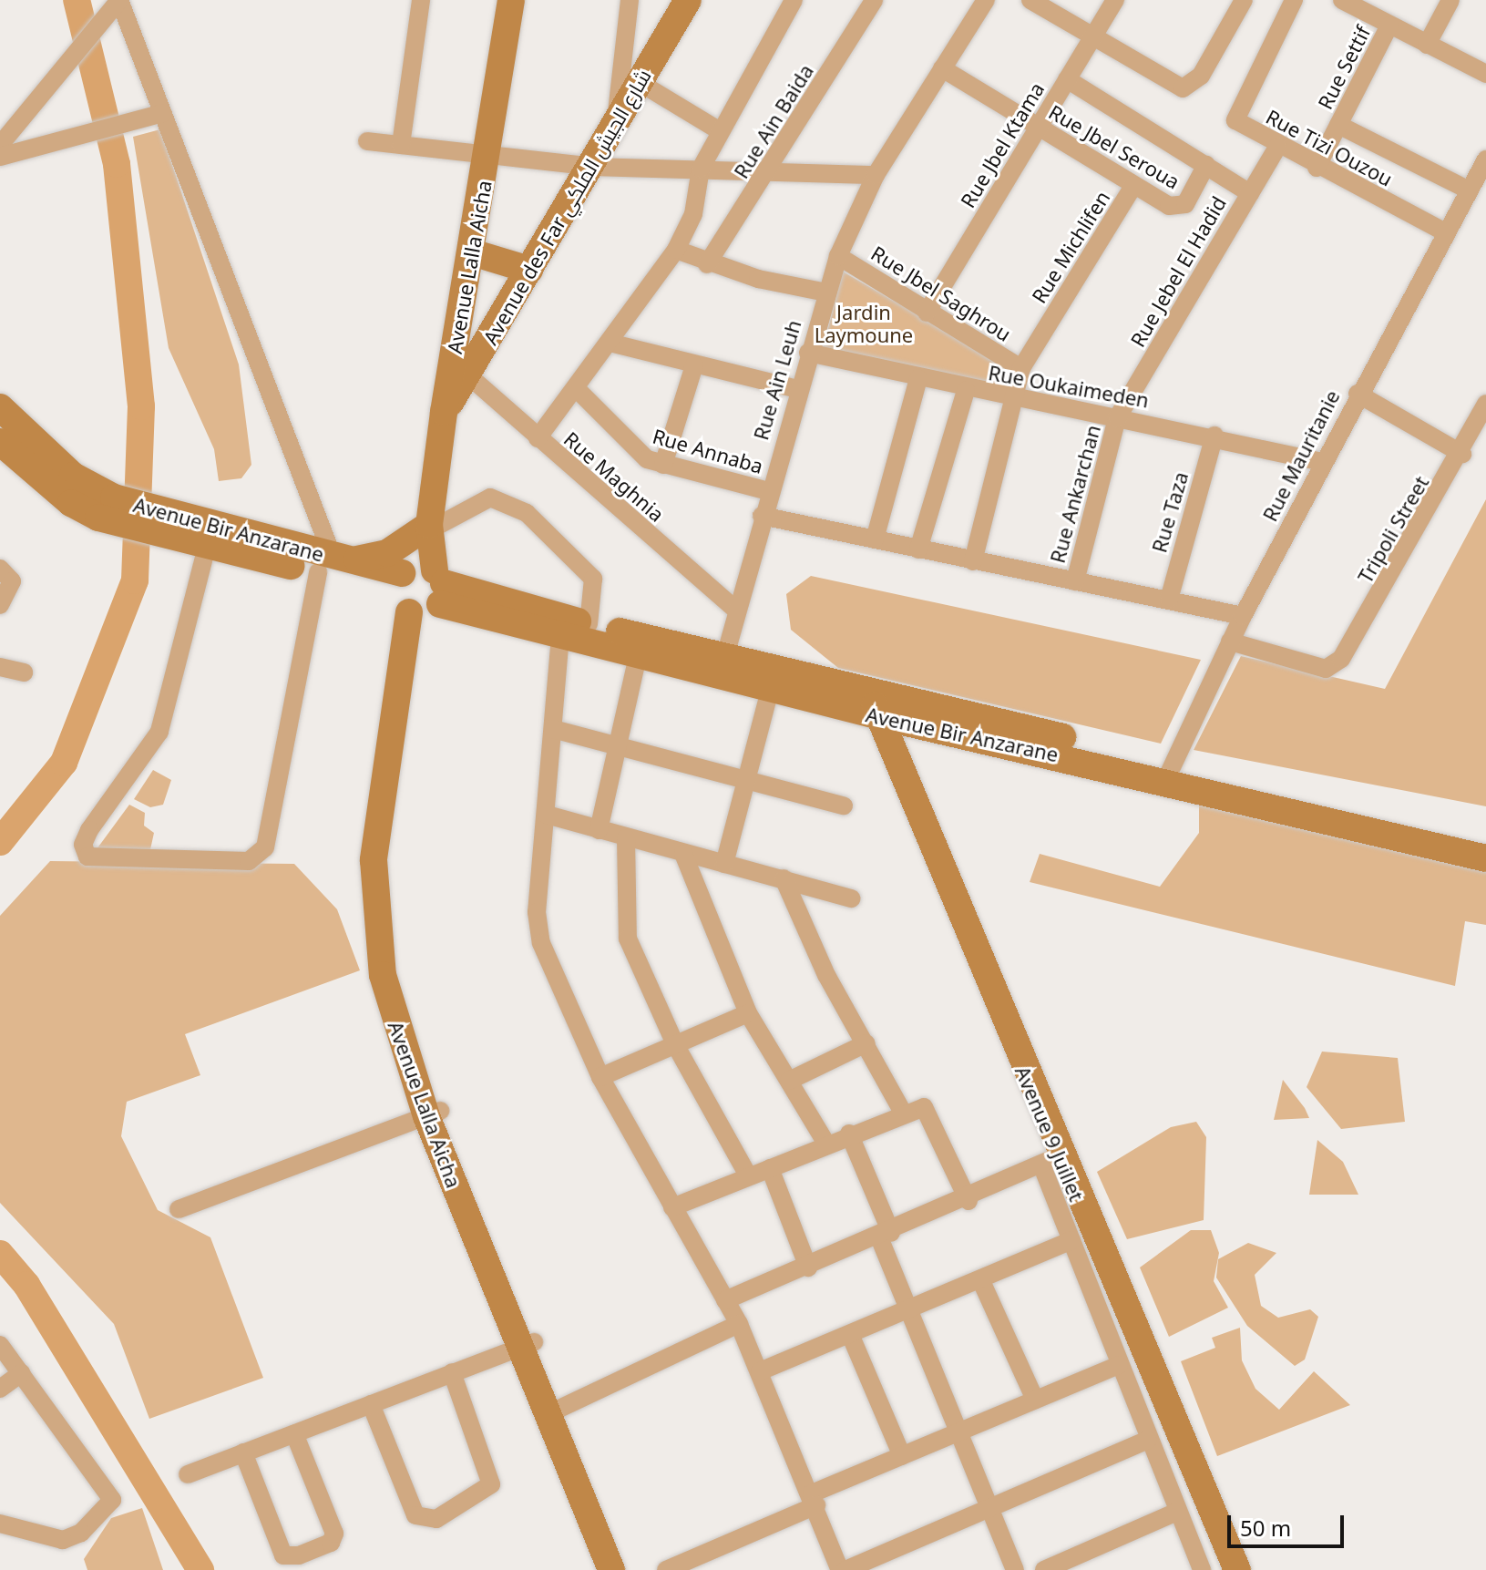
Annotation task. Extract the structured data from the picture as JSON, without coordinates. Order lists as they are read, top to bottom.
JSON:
{
  "streets": {
    "street": [
      "Rue Settif",
      "Rue Ain Baida",
      "Rue Jbel Ktama",
      "Rue Jbel Seroua",
      "Rue Tizi Ouzou",
      "Avenue des Far شارع الجيش الملكي",
      "Rue Michlifen",
      "Avenue Lalla Aicha",
      "Rue Jebel El Hadid",
      "Rue Jbel Saghrou",
      "Rue Ain Leuh",
      "Rue Oukaimeden",
      "Rue Annaba",
      "Rue Mauritanie",
      "Rue Maghnia",
      "Rue Ankarchan",
      "Rue Taza",
      "Avenue Bir Anzarane",
      "Tripoli Street",
      "Avenue 9 Juillet"
    ]
  },
  "crossings": [
    ["Rue Settif", "Rue Tizi Ouzou"],
    ["Rue Jbel Ktama", "Rue Jbel Seroua"],
    ["Rue Jbel Ktama", "Rue Jbel Saghrou"],
    ["Rue Jbel Seroua", "Rue Michlifen"],
    ["Rue Jbel Seroua", "Rue Ain Leuh"],
    ["Rue Tizi Ouzou", "Rue Jebel El Hadid"],
    ["Rue Tizi Ouzou", "Rue Mauritanie"],
    ["Avenue des Far شارع الجيش الملكي", "Avenue Lalla Aicha"],
    ["Avenue des Far شارع الجيش الملكي", "Rue Maghnia"],
    ["Rue Michlifen", "Rue Jbel Saghrou"],
    ["Avenue Lalla Aicha", "Avenue Bir Anzarane"],
    ["Rue Jebel El Hadid", "Rue Oukaimeden"],
    ["Rue Jebel El Hadid", "Rue Ankarchan"],
    ["Rue Jbel Saghrou", "Rue Ain Leuh"],
    ["Rue Ain Leuh", "Rue Oukaimeden"],
    ["Rue Ain Leuh", "Rue Annaba"],
    ["Rue Ain Leuh", "Rue Maghnia"],
    ["Rue Ain Leuh", "Avenue Bir Anzarane"],
    ["Rue Oukaimeden", "Rue Mauritanie"],
    ["Rue Oukaimeden", "Rue Ankarchan"],
    ["Rue Oukaimeden", "Rue Taza"],
    ["Rue Mauritanie", "Avenue Bir Anzarane"],
    ["Rue Mauritanie", "Tripoli Street"],
    ["Avenue Bir Anzarane", "Avenue 9 Juillet"]
  ],
  "parks": ["Jardin Laymoune"],
  "scale_bar": "50 m"
}
